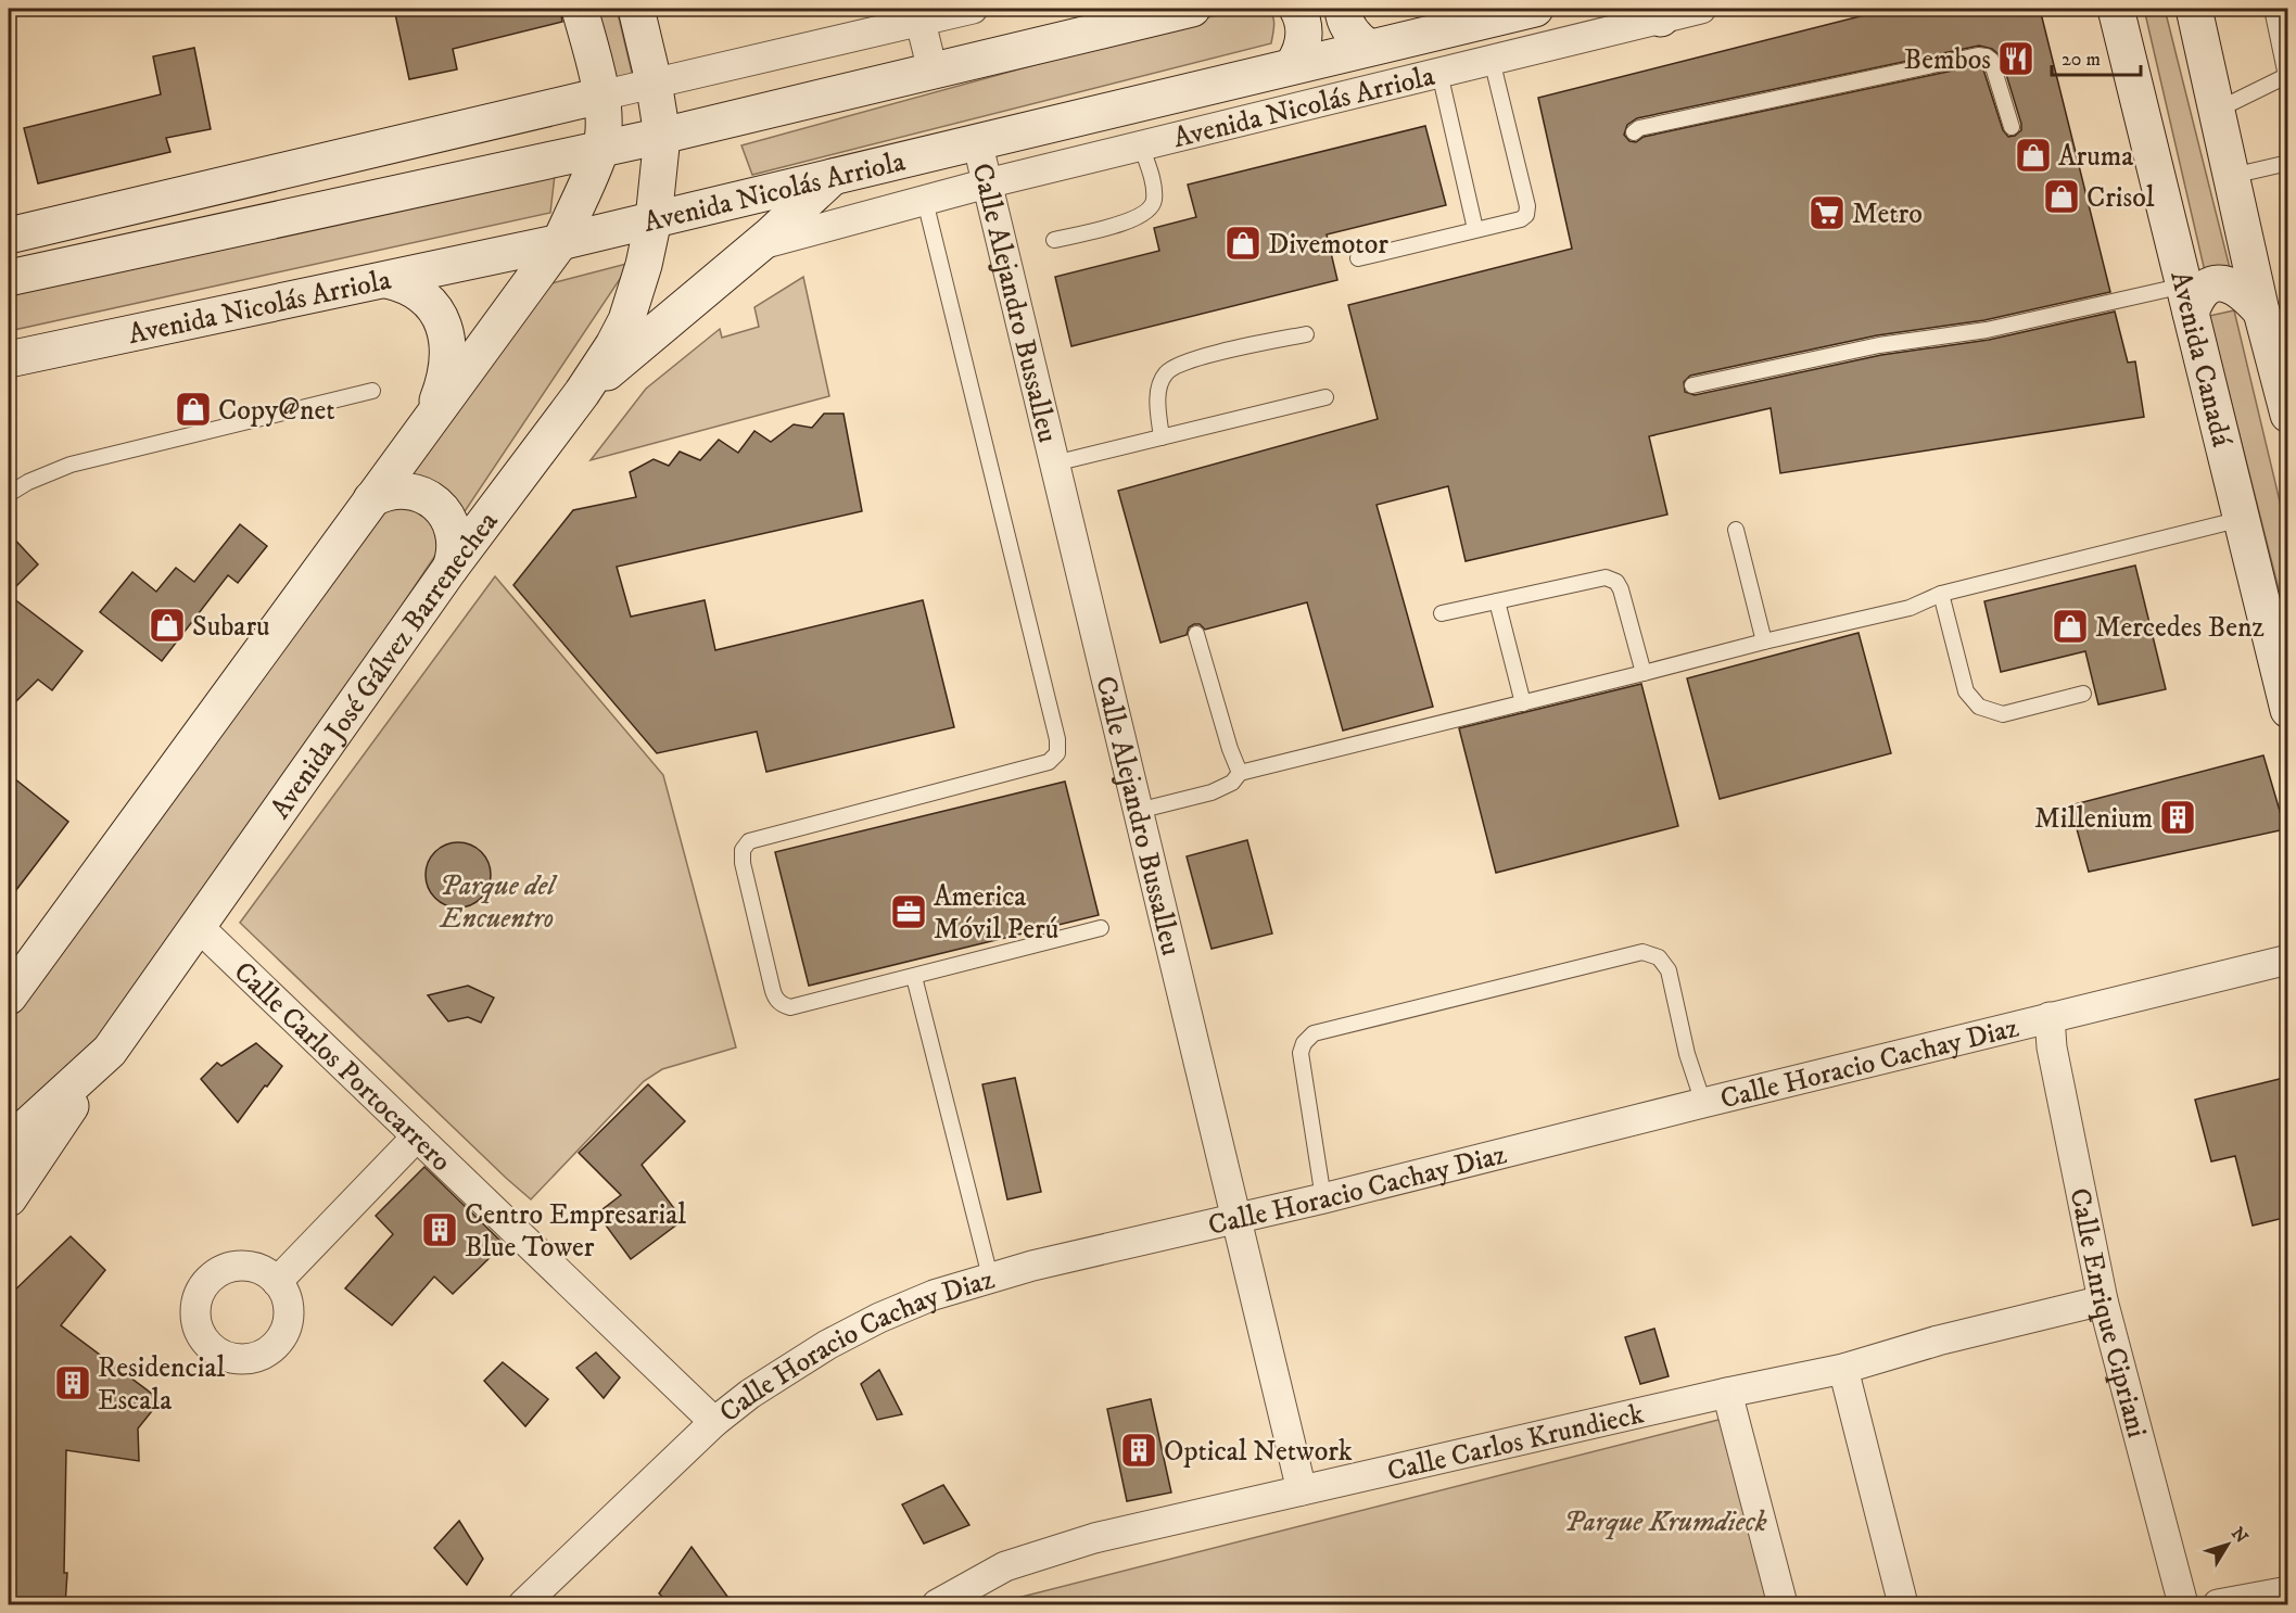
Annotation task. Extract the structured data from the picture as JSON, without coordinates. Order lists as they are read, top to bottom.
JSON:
{
  "streets": {
    "main road": ["Avenida Nicolás Arriola", "Avenida Canadá", "Avenida José Gálvez Barrenechea"],
    "street": [
      "Calle Alejandro Bussalleu",
      "Calle Horacio Cachay Diaz",
      "Calle Carlos Portocarrero",
      "Calle Enrique Cipriani",
      "Calle Carlos Krundieck"
    ]
  },
  "crossings": [
    ["Avenida Nicolás Arriola", "Calle Alejandro Bussalleu"],
    ["Avenida Nicolás Arriola", "Avenida José Gálvez Barrenechea"],
    ["Calle Alejandro Bussalleu", "Calle Horacio Cachay Diaz"],
    ["Calle Alejandro Bussalleu", "Calle Carlos Krundieck"],
    ["Avenida José Gálvez Barrenechea", "Calle Carlos Portocarrero"],
    ["Calle Horacio Cachay Diaz", "Calle Carlos Portocarrero"],
    ["Calle Horacio Cachay Diaz", "Calle Enrique Cipriani"],
    ["Calle Enrique Cipriani", "Calle Carlos Krundieck"]
  ],
  "parks": ["Parque del Encuentro", "Parque Krumdieck"],
  "places": {
    "restaurant": ["Bembos"],
    "shop": [
      "Aruma",
      "Crisol",
      "Divemotor",
      "Copy@net",
      "Subaru",
      "Mercedes Benz"
    ],
    "supermarket": ["Metro"],
    "building": [
      "Millenium",
      "Centro Empresarial Blue Tower",
      "Residencial Escala",
      "Optical Network"
    ],
    "office": ["America Móvil Perú"]
  },
  "scale_bar": "20 m",
  "north": "top right"
}
